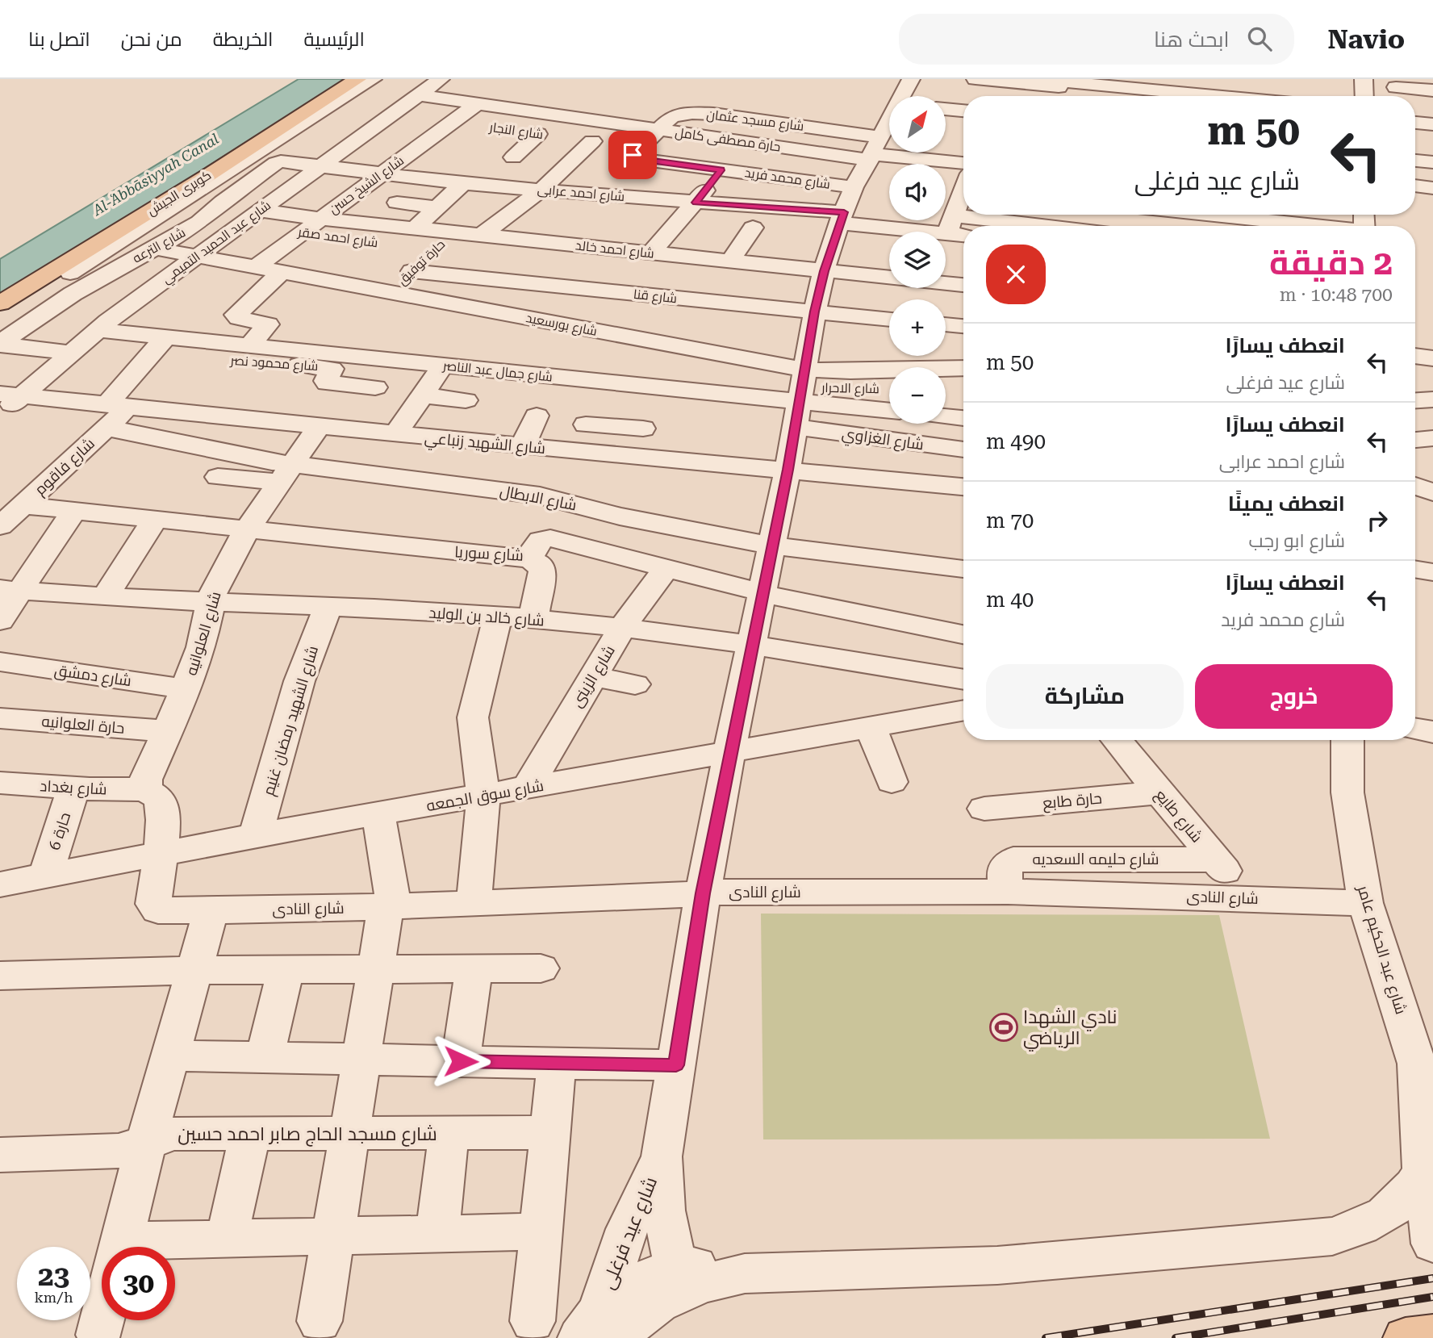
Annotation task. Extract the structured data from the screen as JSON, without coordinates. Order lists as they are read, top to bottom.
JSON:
{
  "streets": {
    "main road": ["كوبرى الجيش"],
    "street": [
      "شارع مسجد عثمان",
      "شارع النجار",
      "حارة مصطفى كامل",
      "شارع محمد فريد",
      "شارع الشيخ حسن",
      "شارع احمد عرابى",
      "شارع احمد صقر",
      "شارع عبد الحميد التميمي",
      "شارع الترعه",
      "شارع احمد خالد",
      "حارة توفيق",
      "شارع قنا",
      "شارع بورسعيد",
      "شارع محمود نصر",
      "شارع جمال عبد الناصر",
      "شارع الاحرار",
      "شارع الغزاوي",
      "شارع الشهيد زنباعي",
      "شارع فاقوم",
      "شارع الابطال",
      "شارع سوريا",
      "شارع خالد بن الوليد",
      "شارع العلوانيه",
      "شارع دمشق",
      "شارع الزينى",
      "شارع الشهيد رمضان غنيم",
      "حارة العلوانيه",
      "شارع بغداد",
      "شارع سوق الجمعه",
      "حارة طابع",
      "شارع طايع",
      "حارة 6",
      "شارع حليمه السعديه",
      "شارع النادى",
      "شارع عبد الحكيم عامر",
      "شارع مسجد الحاج صابر احمد حسين",
      "شارع عيد فرغلى"
    ]
  },
  "crossings": [
    ["شارع مسجد عثمان", "شارع النجار"],
    ["شارع مسجد عثمان", "حارة مصطفى كامل"],
    ["شارع مسجد عثمان", "شارع محمد فريد"],
    ["شارع مسجد عثمان", "شارع احمد عرابى"],
    ["شارع مسجد عثمان", "شارع احمد خالد"],
    ["شارع مسجد عثمان", "شارع عيد فرغلى"],
    ["شارع النجار", "شارع محمد فريد"],
    ["شارع النجار", "شارع الشيخ حسن"],
    ["شارع النجار", "شارع عبد الحميد التميمي"],
    ["حارة مصطفى كامل", "شارع الشيخ حسن"],
    ["حارة مصطفى كامل", "شارع عبد الحميد التميمي"],
    ["حارة مصطفى كامل", "شارع عيد فرغلى"],
    ["شارع محمد فريد", "شارع احمد عرابى"],
    ["شارع محمد فريد", "شارع عيد فرغلى"],
    ["شارع الشيخ حسن", "شارع احمد عرابى"],
    ["شارع الشيخ حسن", "شارع احمد صقر"],
    ["شارع الشيخ حسن", "شارع احمد خالد"],
    ["شارع الشيخ حسن", "شارع بورسعيد"],
    ["شارع احمد عرابى", "شارع عبد الحميد التميمي"],
    ["شارع احمد عرابى", "شارع الترعه"],
    ["شارع احمد عرابى", "شارع عيد فرغلى"],
    ["شارع احمد صقر", "شارع عبد الحميد التميمي"],
    ["شارع عبد الحميد التميمي", "شارع الترعه"],
    ["شارع عبد الحميد التميمي", "شارع احمد خالد"],
    ["شارع عبد الحميد التميمي", "شارع بورسعيد"],
    ["شارع عبد الحميد التميمي", "شارع جمال عبد الناصر"],
    ["شارع عبد الحميد التميمي", "شارع الشهيد زنباعي"],
    ["شارع الترعه", "شارع بورسعيد"],
    ["شارع احمد خالد", "حارة توفيق"],
    ["شارع احمد خالد", "شارع عيد فرغلى"],
    ["حارة توفيق", "شارع قنا"],
    ["حارة توفيق", "شارع بورسعيد"],
    ["شارع قنا", "شارع عيد فرغلى"],
    ["شارع بورسعيد", "شارع جمال عبد الناصر"],
    ["شارع بورسعيد", "شارع الاحرار"],
    ["شارع بورسعيد", "شارع الغزاوي"],
    ["شارع بورسعيد", "شارع عيد فرغلى"],
    ["شارع محمود نصر", "شارع جمال عبد الناصر"],
    ["شارع محمود نصر", "شارع فاقوم"],
    ["شارع محمود نصر", "شارع العلوانيه"],
    ["شارع جمال عبد الناصر", "شارع الاحرار"],
    ["شارع جمال عبد الناصر", "شارع الغزاوي"],
    ["شارع جمال عبد الناصر", "شارع فاقوم"],
    ["شارع جمال عبد الناصر", "شارع عيد فرغلى"],
    ["شارع الاحرار", "شارع الغزاوي"],
    ["شارع الاحرار", "شارع عيد فرغلى"],
    ["شارع الغزاوي", "شارع عيد فرغلى"],
    ["شارع الشهيد زنباعي", "شارع فاقوم"],
    ["شارع الشهيد زنباعي", "شارع الابطال"],
    ["شارع الشهيد زنباعي", "شارع العلوانيه"],
    ["شارع الشهيد زنباعي", "شارع عيد فرغلى"],
    ["شارع فاقوم", "شارع الابطال"],
    ["شارع فاقوم", "شارع سوريا"],
    ["شارع الابطال", "شارع العلوانيه"],
    ["شارع الابطال", "شارع عيد فرغلى"],
    ["شارع سوريا", "شارع العلوانيه"],
    ["شارع سوريا", "شارع الزينى"],
    ["شارع سوريا", "شارع عيد فرغلى"],
    ["شارع خالد بن الوليد", "شارع العلوانيه"],
    ["شارع خالد بن الوليد", "شارع الزينى"],
    ["شارع خالد بن الوليد", "شارع الشهيد رمضان غنيم"],
    ["شارع خالد بن الوليد", "شارع عيد فرغلى"],
    ["شارع العلوانيه", "شارع دمشق"],
    ["شارع العلوانيه", "حارة العلوانيه"],
    ["شارع العلوانيه", "شارع بغداد"],
    ["شارع الزينى", "شارع سوق الجمعه"],
    ["شارع الشهيد رمضان غنيم", "شارع سوق الجمعه"],
    ["شارع بغداد", "حارة 6"],
    ["شارع سوق الجمعه", "حارة 6"],
    ["شارع سوق الجمعه", "شارع النادى"],
    ["شارع سوق الجمعه", "شارع عيد فرغلى"],
    ["حارة طابع", "شارع طايع"],
    ["شارع طايع", "شارع حليمه السعديه"],
    ["شارع طايع", "شارع النادى"],
    ["شارع حليمه السعديه", "شارع النادى"],
    ["شارع النادى", "شارع عبد الحكيم عامر"],
    ["شارع النادى", "شارع عيد فرغلى"]
  ],
  "water": ["Al-ʿAbbāsiyyah Canal"],
  "places": {
    "sports": ["نادي الشهدا الرياضي"]
  },
  "north": "top right",
  "page": {
    "header": "Navio",
    "search": "ابحث هنا",
    "nav": [
      "الرئيسية",
      "الخريطة",
      "من نحن",
      "اتصل بنا"
    ],
    "map_buttons": ["+", "−"],
    "turn": ["50 m", "شارع عيد فرغلى"],
    "heading": ["2 دقيقة", "700 m · 10:48"],
    "list": [
      {
        "name": "انعطف يسارًا",
        "note": "شارع عيد فرغلى",
        "value": "50 m"
      },
      {
        "name": "انعطف يسارًا",
        "note": "شارع احمد عرابى",
        "value": "490 m"
      },
      {
        "name": "انعطف يمينًا",
        "note": "شارع ابو رجب",
        "value": "70 m"
      },
      {
        "name": "انعطف يسارًا",
        "note": "شارع محمد فريد",
        "value": "40 m"
      }
    ],
    "buttons": ["خروج", "مشاركة"],
    "speed": "23 km/h",
    "limit": "30"
  }
}
